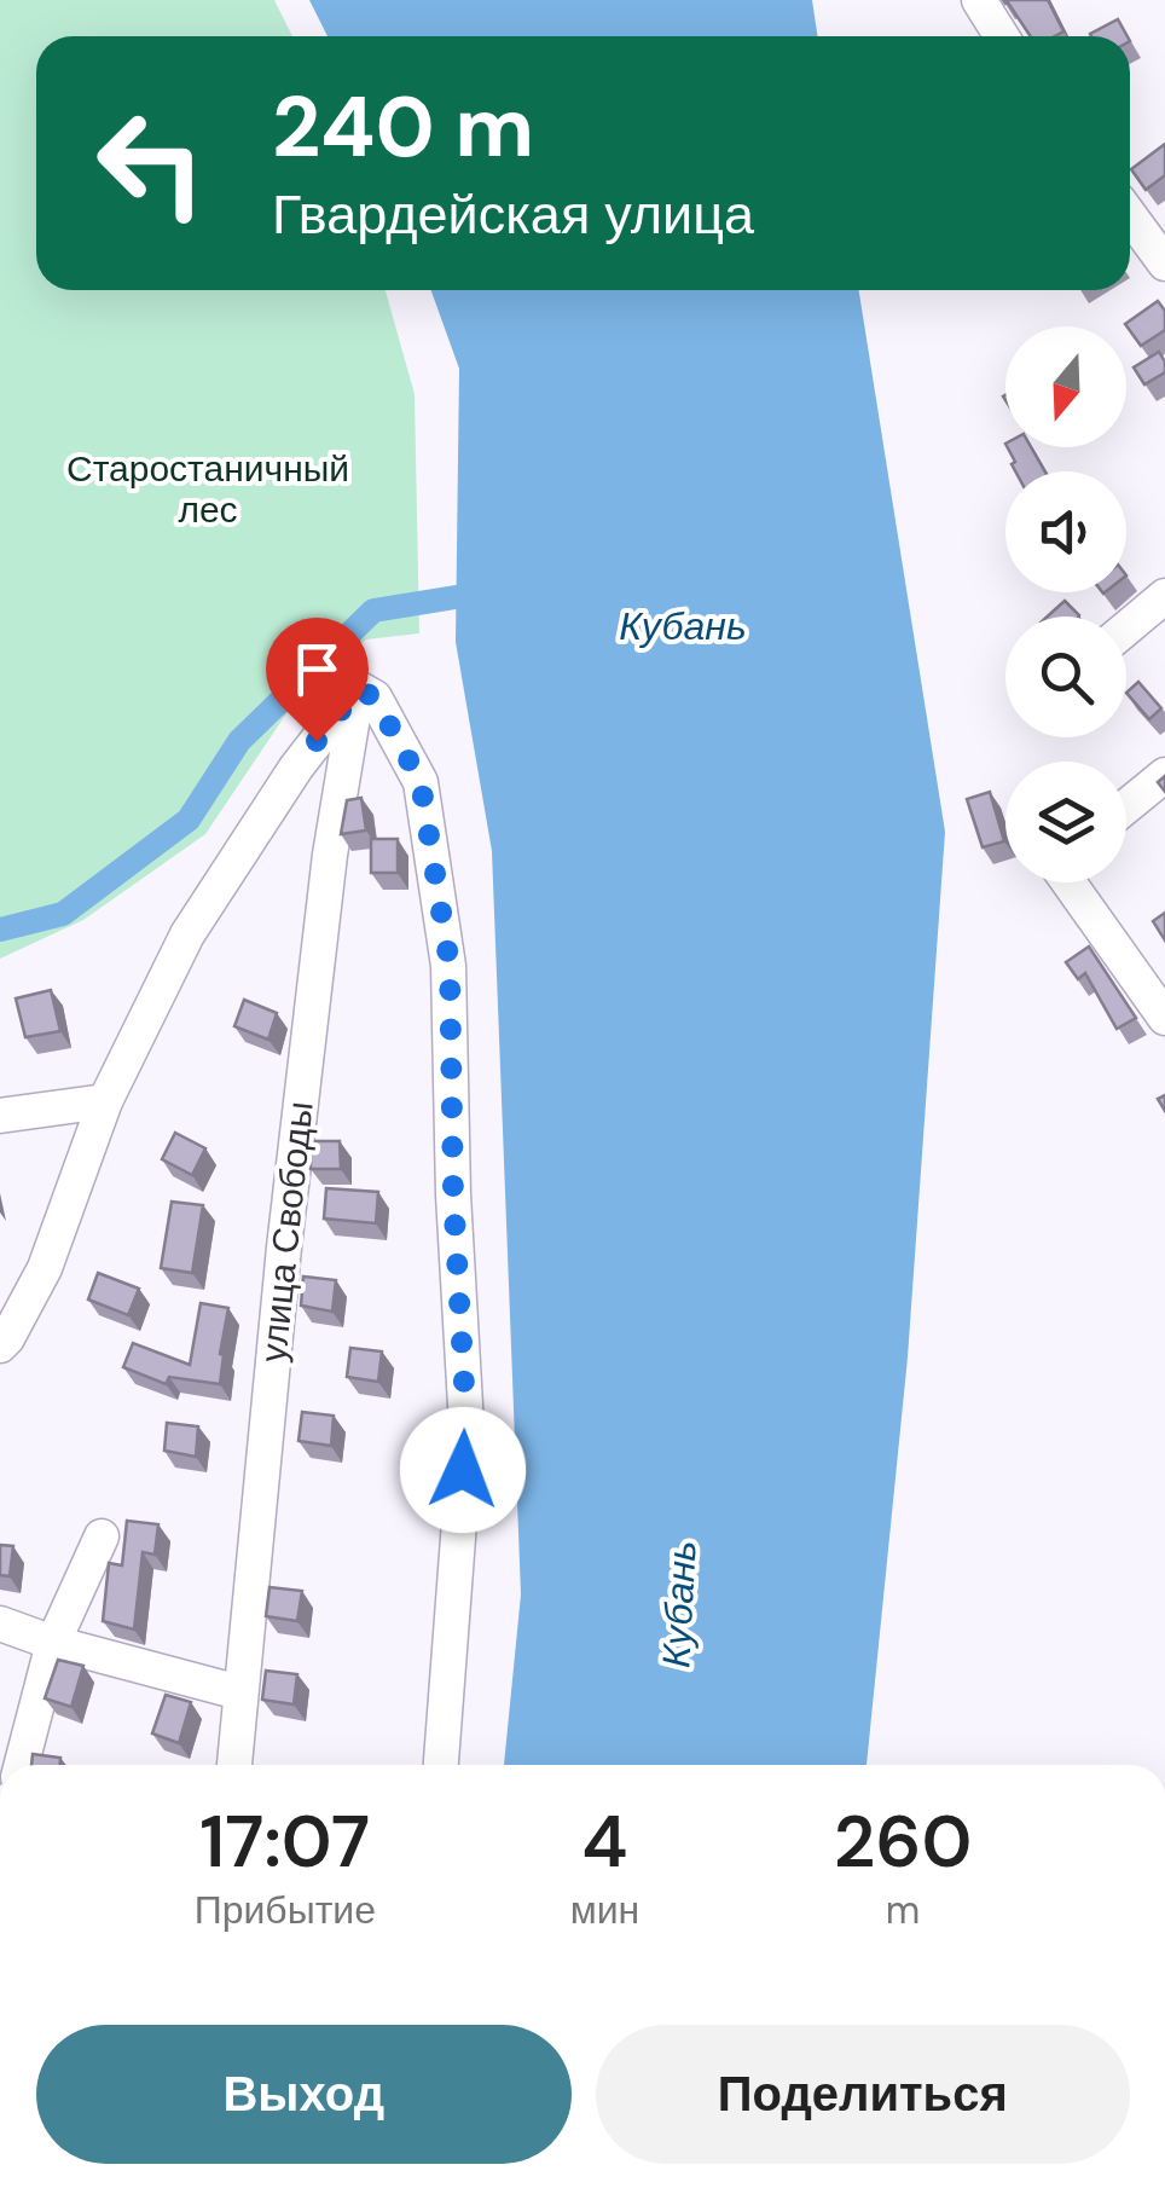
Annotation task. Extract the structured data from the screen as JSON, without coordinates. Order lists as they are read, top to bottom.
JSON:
{
  "streets": {
    "street": ["улица Свободы"]
  },
  "water": ["Кубань"],
  "parks": ["Старостаничный лес"],
  "north": "bottom",
  "page": {
    "turn": ["240 m", "Гвардейская улица"],
    "eta": [
      "17:07",
      "Прибытие",
      "4",
      "мин",
      "260",
      "m"
    ],
    "buttons": ["Выход", "Поделиться"]
  }
}
